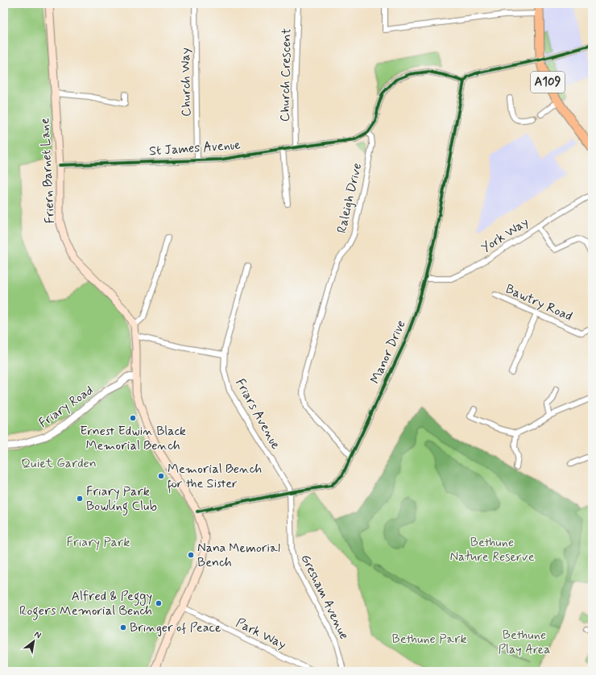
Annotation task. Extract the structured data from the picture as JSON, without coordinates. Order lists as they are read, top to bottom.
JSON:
{
  "streets": {
    "main road": ["A109", "Friern Barnet Lane"],
    "street": [
      "Church Crescent",
      "Church Way",
      "St James Avenue",
      "Raleigh Drive",
      "York Way",
      "Bawtry Road",
      "Manor Drive",
      "Friary Road",
      "Friars Avenue",
      "Gresham Avenue",
      "Park Way"
    ]
  },
  "crossings": [
    ["Church Crescent", "St James Avenue"],
    ["Church Way", "St James Avenue"],
    ["St James Avenue", "Friern Barnet Lane"],
    ["St James Avenue", "Raleigh Drive"],
    ["Friern Barnet Lane", "Manor Drive"],
    ["Friern Barnet Lane", "Friary Road"],
    ["Friern Barnet Lane", "Park Way"],
    ["Raleigh Drive", "Manor Drive"],
    ["York Way", "Manor Drive"],
    ["Manor Drive", "Friars Avenue"],
    ["Manor Drive", "Gresham Avenue"],
    ["Friars Avenue", "Gresham Avenue"]
  ],
  "parks": [
    "Quiet Garden",
    "Friary Park",
    "Bethune Nature Reserve",
    "Bethune Play Area",
    "Bethune Park"
  ],
  "places": [
    "Ernest Edwin Black Memorial Bench",
    "Memorial Bench for the Sister",
    "Friary Park Bowling Club",
    "Nana Memorial Bench",
    "Alfred & Peggy Rogers Memorial Bench",
    "Bringer of Peace"
  ],
  "north": "top right"
}
